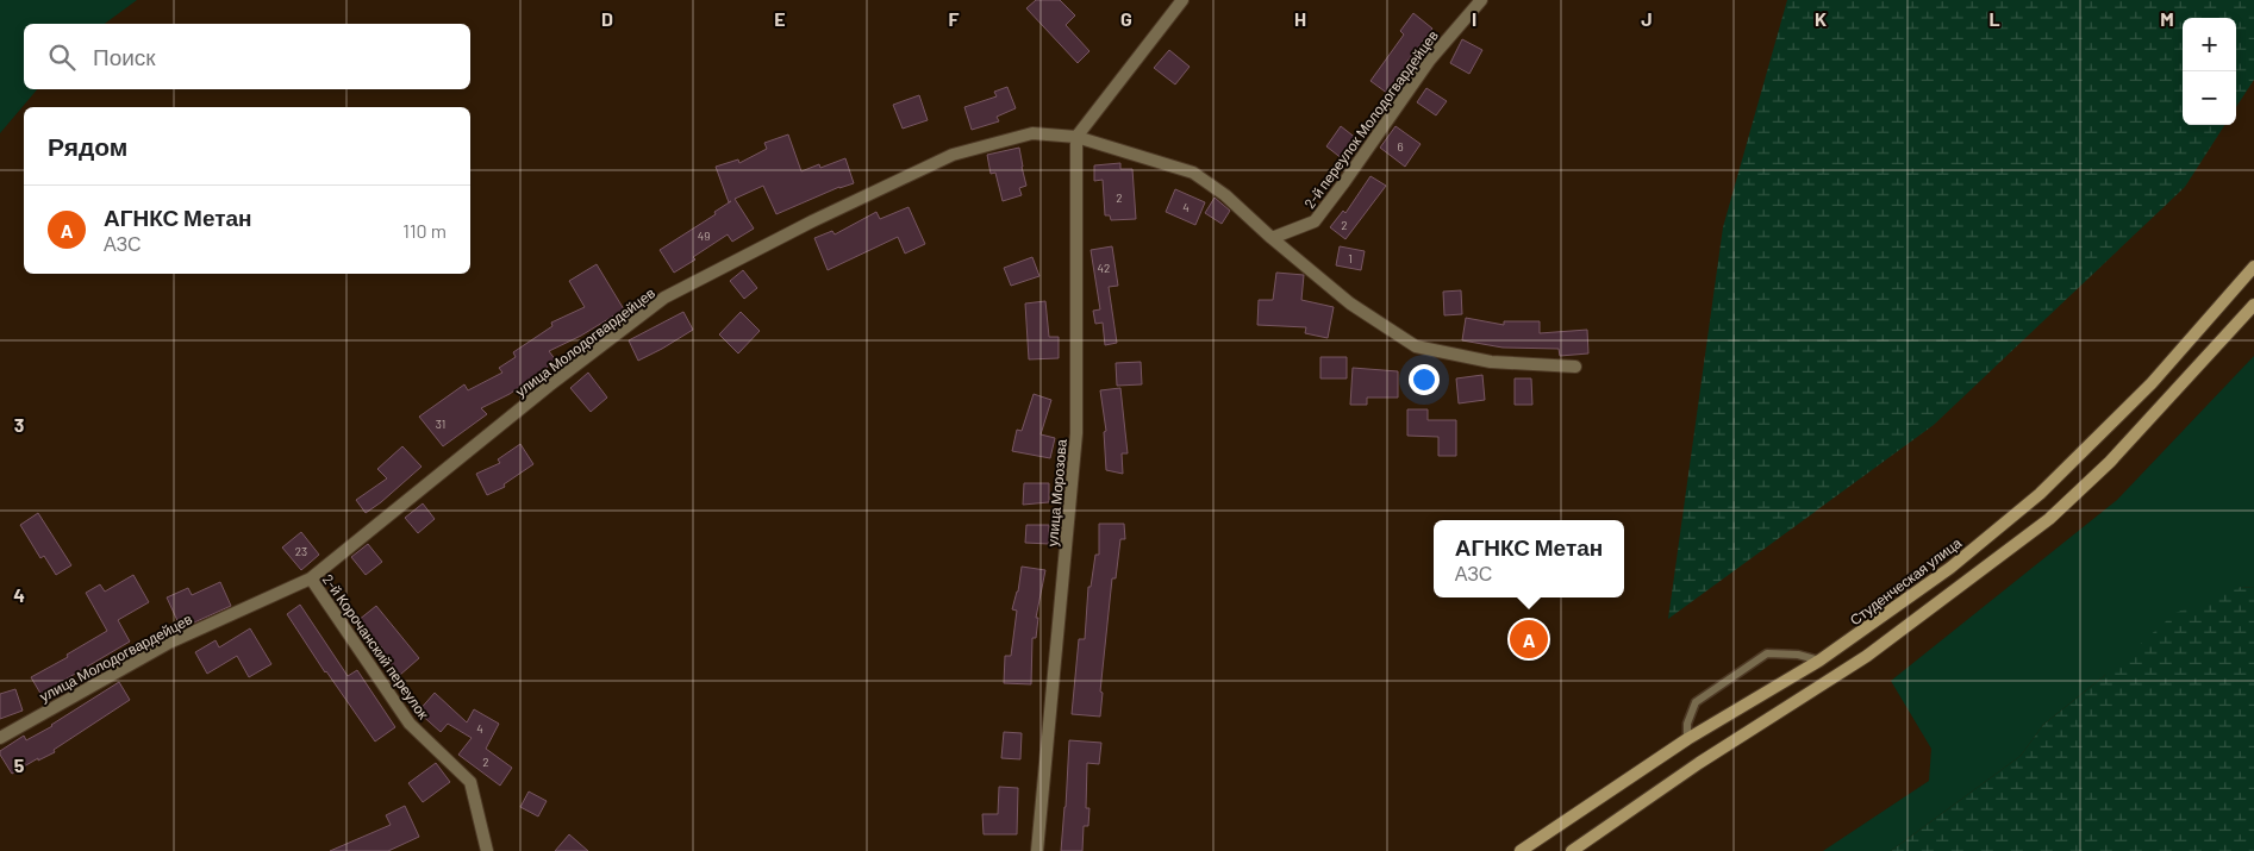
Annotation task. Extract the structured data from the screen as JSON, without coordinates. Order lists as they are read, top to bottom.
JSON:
{
  "streets": {
    "main road": ["Студенческая улица"],
    "street": [
      "2-й переулок Молодогвардейцев",
      "улица Молодогвардейцев",
      "улица Морозова",
      "2-й Корочанский переулок"
    ]
  },
  "crossings": [
    ["2-й переулок Молодогвардейцев", "улица Молодогвардейцев"],
    ["улица Молодогвардейцев", "улица Морозова"],
    ["улица Молодогвардейцев", "2-й Корочанский переулок"]
  ],
  "house_numbers": [
    "6",
    "2",
    "4",
    "2",
    "49",
    "1",
    "42",
    "31",
    "23",
    "4",
    "2"
  ],
  "page": {
    "map_buttons": ["+", "−"],
    "search": "Поиск",
    "heading": "Рядом",
    "list": [
      {
        "mark": "A",
        "name": "АГНКС Метан",
        "note": "АЗС",
        "value": "110 m"
      }
    ],
    "popup": ["АГНКС Метан", "АЗС"],
    "pins": "A"
  },
  "grid": {
    "columns": [
      "D",
      "E",
      "F",
      "G",
      "H",
      "I",
      "J",
      "K",
      "L",
      "M"
    ],
    "rows": ["3", "4", "5"]
  }
}
